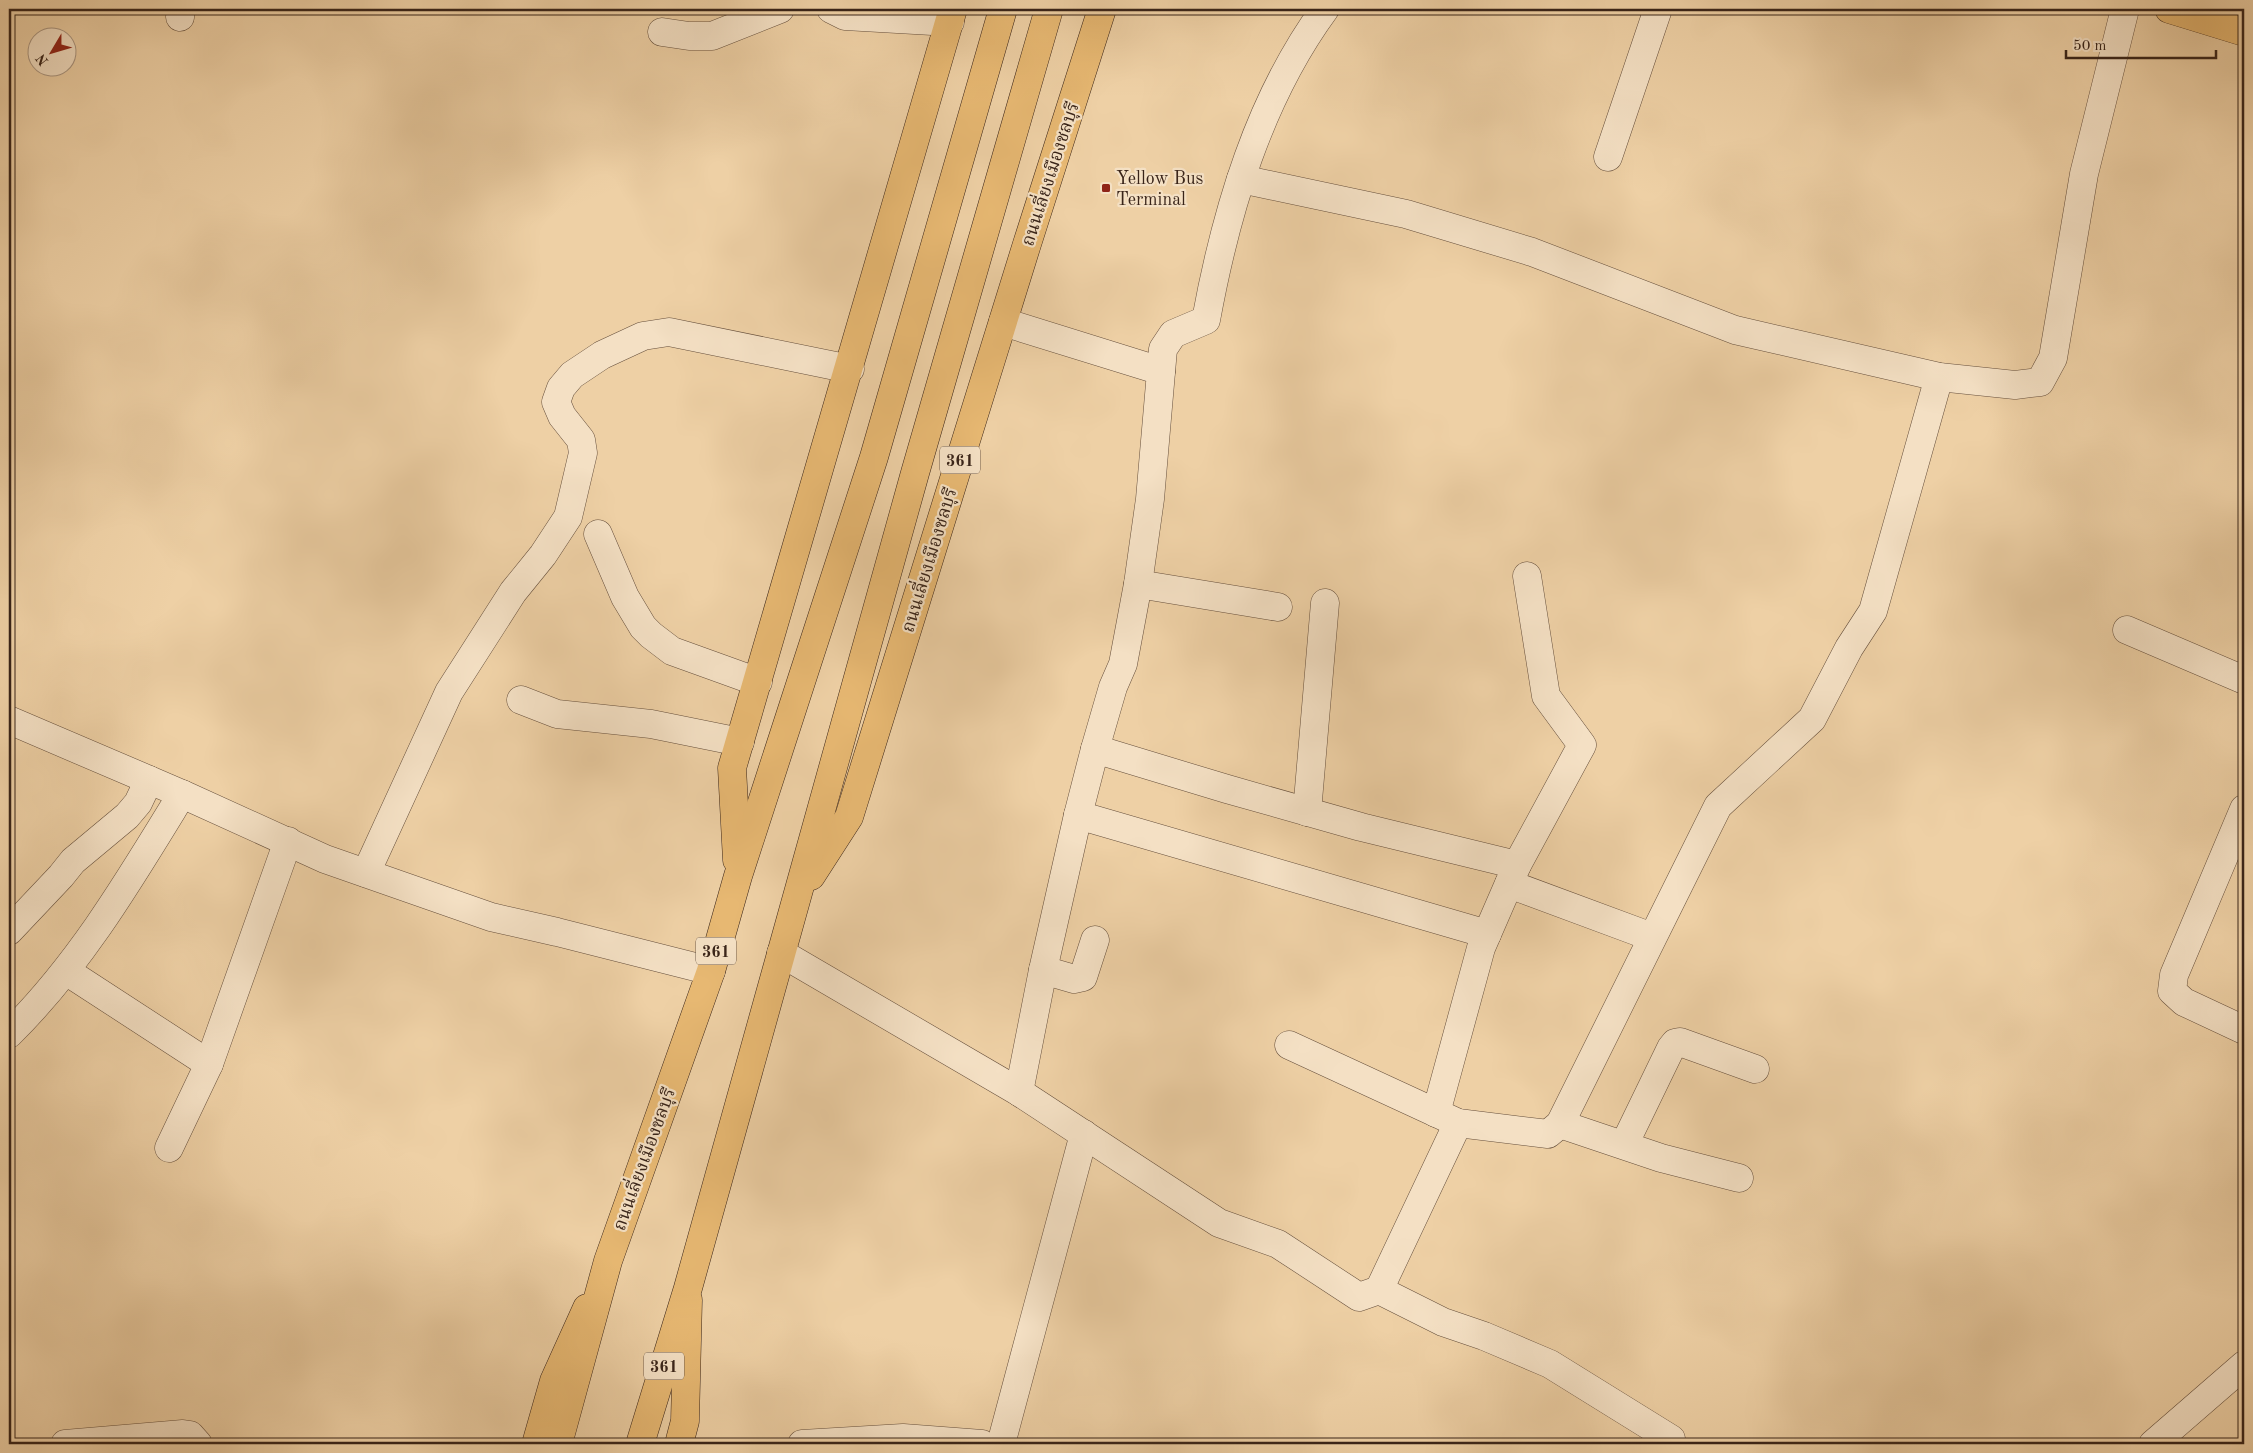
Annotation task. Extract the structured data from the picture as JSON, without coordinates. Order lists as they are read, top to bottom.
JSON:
{
  "streets": {
    "main road": ["ถนนเลี่ยงเมืองชลบุรี", "361"]
  },
  "crossings": [
    ["ถนนเลี่ยงเมืองชลบุรี", "361"]
  ],
  "places": {
    "transit": ["Yellow Bus Terminal"]
  },
  "scale_bar": "50 m",
  "north": "bottom left"
}
